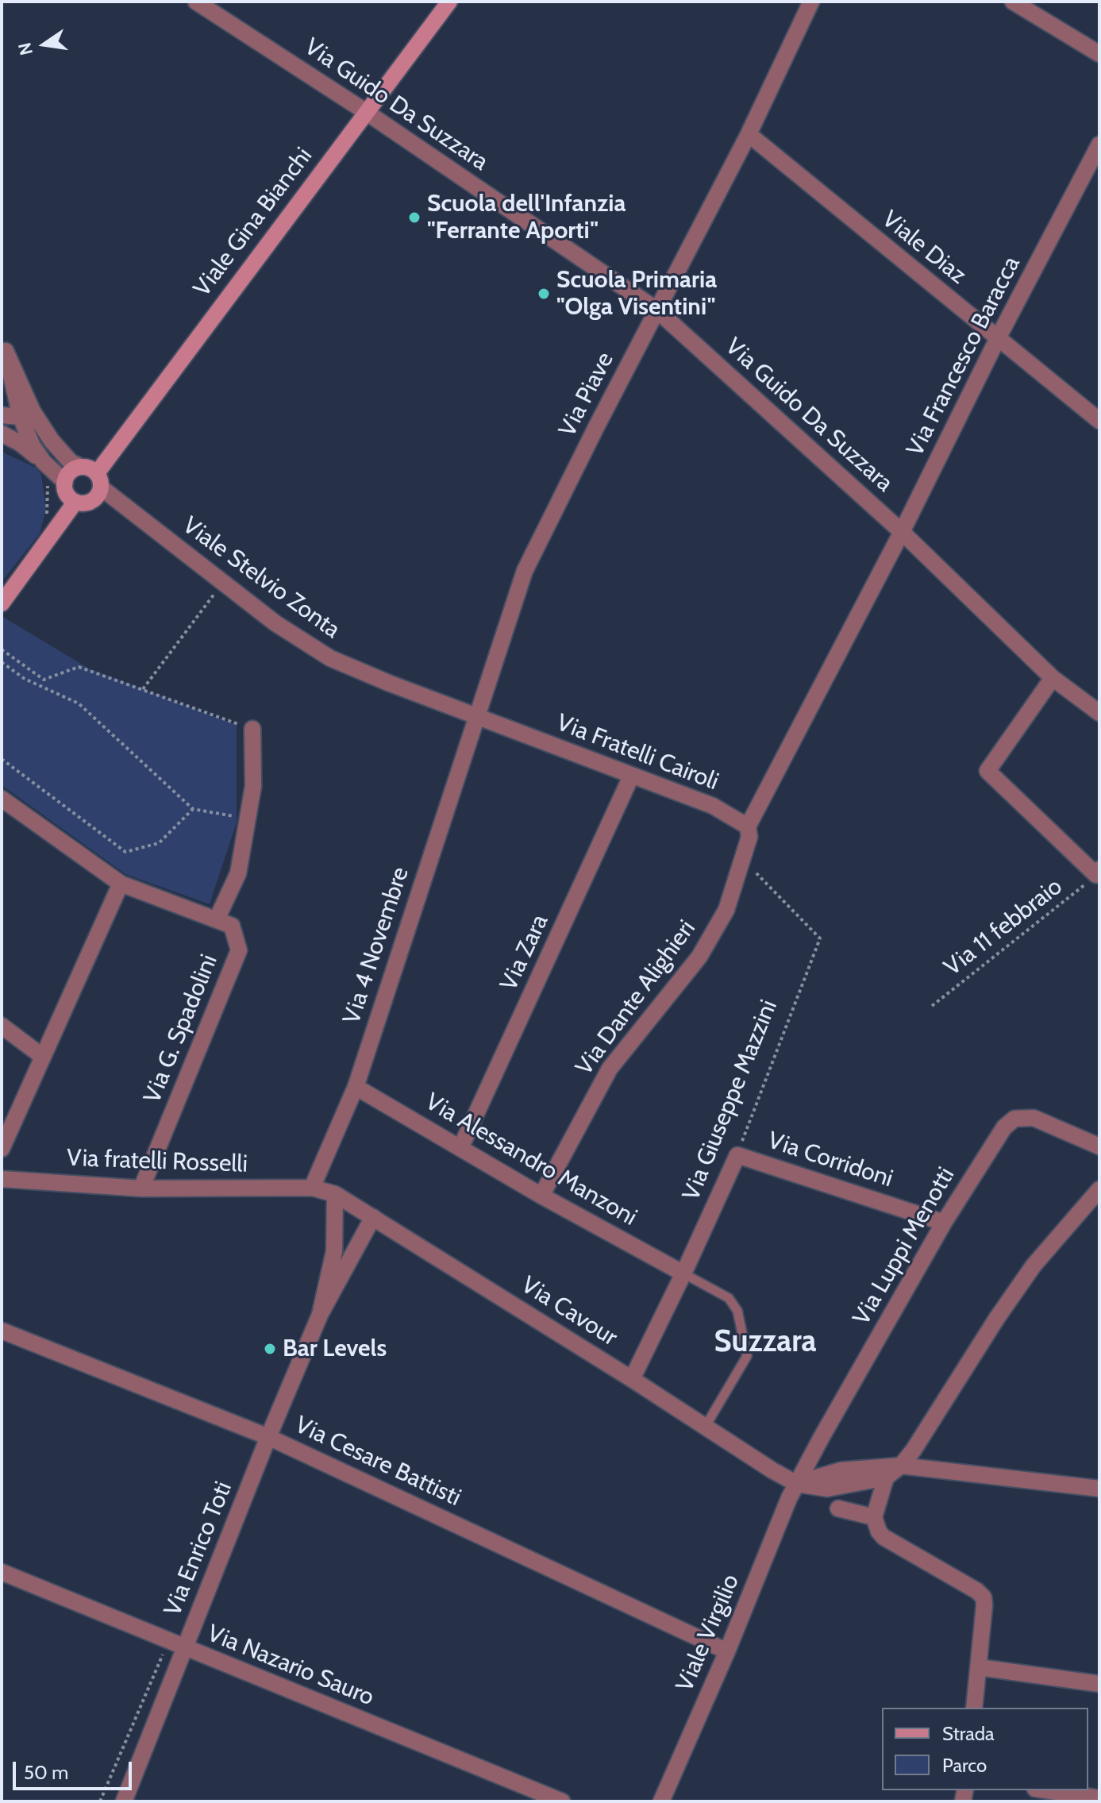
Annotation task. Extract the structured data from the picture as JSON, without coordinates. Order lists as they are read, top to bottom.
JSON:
{
  "streets": {
    "street": [
      "Via Guido Da Suzzara",
      "Viale Gina Bianchi",
      "Viale Diaz",
      "Via Francesco Baracca",
      "Via Piave",
      "Viale Stelvio Zonta",
      "Via Fratelli Cairoli",
      "Via 4 Novembre",
      "Via Zara",
      "Via Dante Alighieri",
      "Via G. Spadolini",
      "Via Giuseppe Mazzini",
      "Via Alessandro Manzoni",
      "Via Corridoni",
      "Via fratelli Rosselli",
      "Via Luppi Menotti",
      "Via Cavour",
      "Via Cesare Battisti",
      "Via Enrico Toti",
      "Viale Virgilio",
      "Via Nazario Sauro"
    ],
    "path": ["Via 11 febbraio"]
  },
  "crossings": [
    ["Via Guido Da Suzzara", "Viale Gina Bianchi"],
    ["Via Guido Da Suzzara", "Via Francesco Baracca"],
    ["Via Guido Da Suzzara", "Via Piave"],
    ["Viale Gina Bianchi", "Viale Stelvio Zonta"],
    ["Viale Diaz", "Via Francesco Baracca"],
    ["Viale Diaz", "Via Piave"],
    ["Via Francesco Baracca", "Via Fratelli Cairoli"],
    ["Via Piave", "Viale Stelvio Zonta"],
    ["Via Piave", "Via Fratelli Cairoli"],
    ["Via Piave", "Via 4 Novembre"],
    ["Viale Stelvio Zonta", "Via Fratelli Cairoli"],
    ["Viale Stelvio Zonta", "Via 4 Novembre"],
    ["Via Fratelli Cairoli", "Via 4 Novembre"],
    ["Via Fratelli Cairoli", "Via Zara"],
    ["Via 4 Novembre", "Via Alessandro Manzoni"],
    ["Via 4 Novembre", "Via fratelli Rosselli"],
    ["Via 4 Novembre", "Via Cavour"],
    ["Via Zara", "Via Alessandro Manzoni"],
    ["Via Dante Alighieri", "Via Giuseppe Mazzini"],
    ["Via Dante Alighieri", "Via Alessandro Manzoni"],
    ["Via G. Spadolini", "Via fratelli Rosselli"],
    ["Via Giuseppe Mazzini", "Via Alessandro Manzoni"],
    ["Via Giuseppe Mazzini", "Via Corridoni"],
    ["Via Giuseppe Mazzini", "Via Cavour"],
    ["Via Corridoni", "Via Luppi Menotti"],
    ["Via fratelli Rosselli", "Via Cavour"],
    ["Via Luppi Menotti", "Via Cavour"],
    ["Via Luppi Menotti", "Viale Virgilio"],
    ["Via Cavour", "Via Enrico Toti"],
    ["Via Cavour", "Viale Virgilio"],
    ["Via Cesare Battisti", "Via Enrico Toti"],
    ["Via Cesare Battisti", "Viale Virgilio"],
    ["Via Enrico Toti", "Via Nazario Sauro"]
  ],
  "districts": ["Suzzara"],
  "places": ["Scuola dell'Infanzia \"Ferrante Aporti\"", "Scuola Primaria \"Olga Visentini\"", "Bar Levels"],
  "legend": ["Strada", "Parco"],
  "scale_bar": "50 m",
  "north": "left"
}
